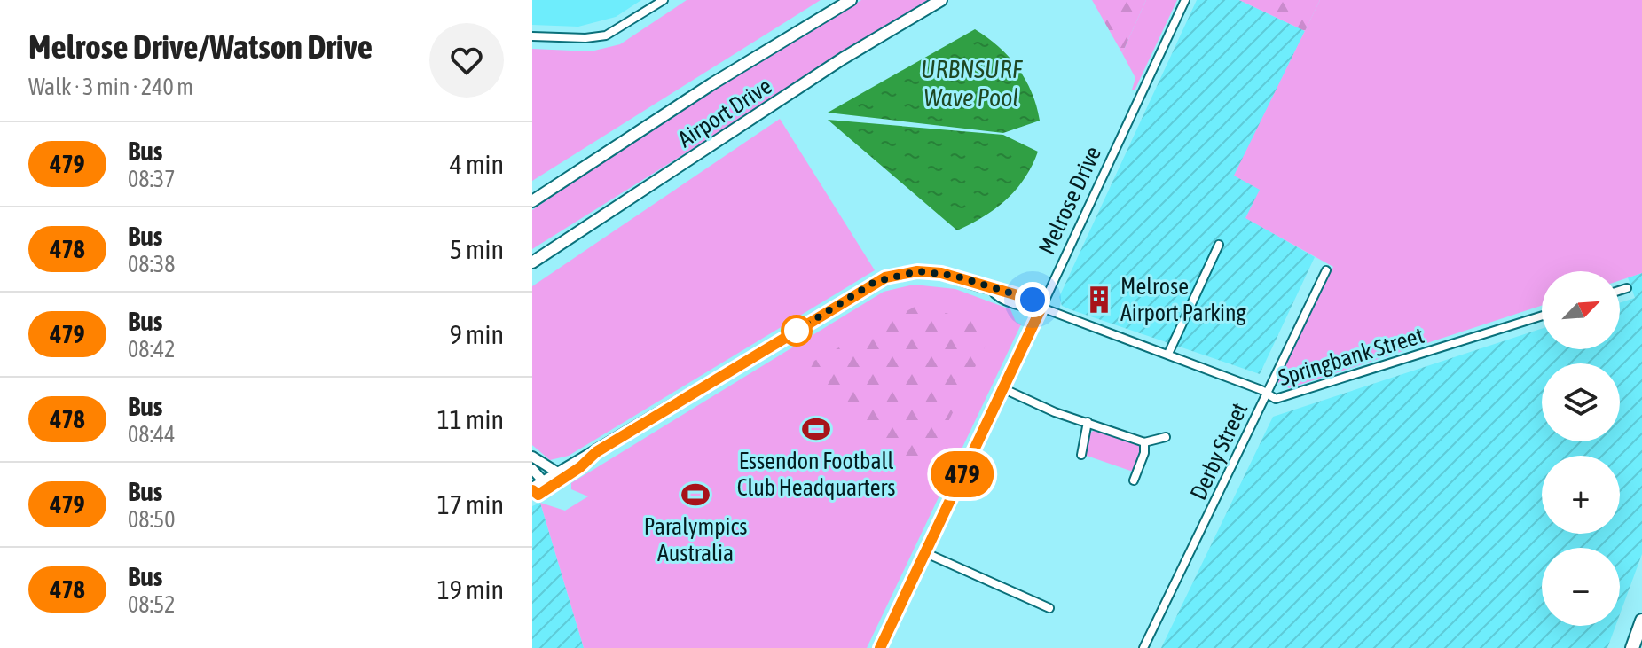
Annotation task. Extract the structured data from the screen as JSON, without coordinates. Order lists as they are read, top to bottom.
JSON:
{
  "streets": {
    "main road": ["Airport Drive"],
    "street": ["Melrose Drive", "Springbank Street", "Derby Street"]
  },
  "crossings": [
    ["Melrose Drive", "Springbank Street"],
    ["Springbank Street", "Derby Street"]
  ],
  "water": ["URBNSURF Wave Pool"],
  "places": {
    "building": ["Melrose Airport Parking"],
    "sports": ["Essendon Football Club Headquarters", "Paralympics Australia"]
  },
  "lines": ["bus line 479"],
  "north": "top right",
  "page": {
    "heading": ["Melrose Drive/Watson Drive", "Walk · 3 min · 240 m"],
    "on_map": "479",
    "list": [
      {
        "mark": "479",
        "name": "Bus",
        "note": "08:37",
        "value": "4 min"
      },
      {
        "mark": "478",
        "name": "Bus",
        "note": "08:38",
        "value": "5 min"
      },
      {
        "mark": "479",
        "name": "Bus",
        "note": "08:42",
        "value": "9 min"
      },
      {
        "mark": "478",
        "name": "Bus",
        "note": "08:44",
        "value": "11 min"
      },
      {
        "mark": "479",
        "name": "Bus",
        "note": "08:50",
        "value": "17 min"
      },
      {
        "mark": "478",
        "name": "Bus",
        "note": "08:52",
        "value": "19 min"
      }
    ],
    "map_buttons": ["+", "−"]
  }
}
